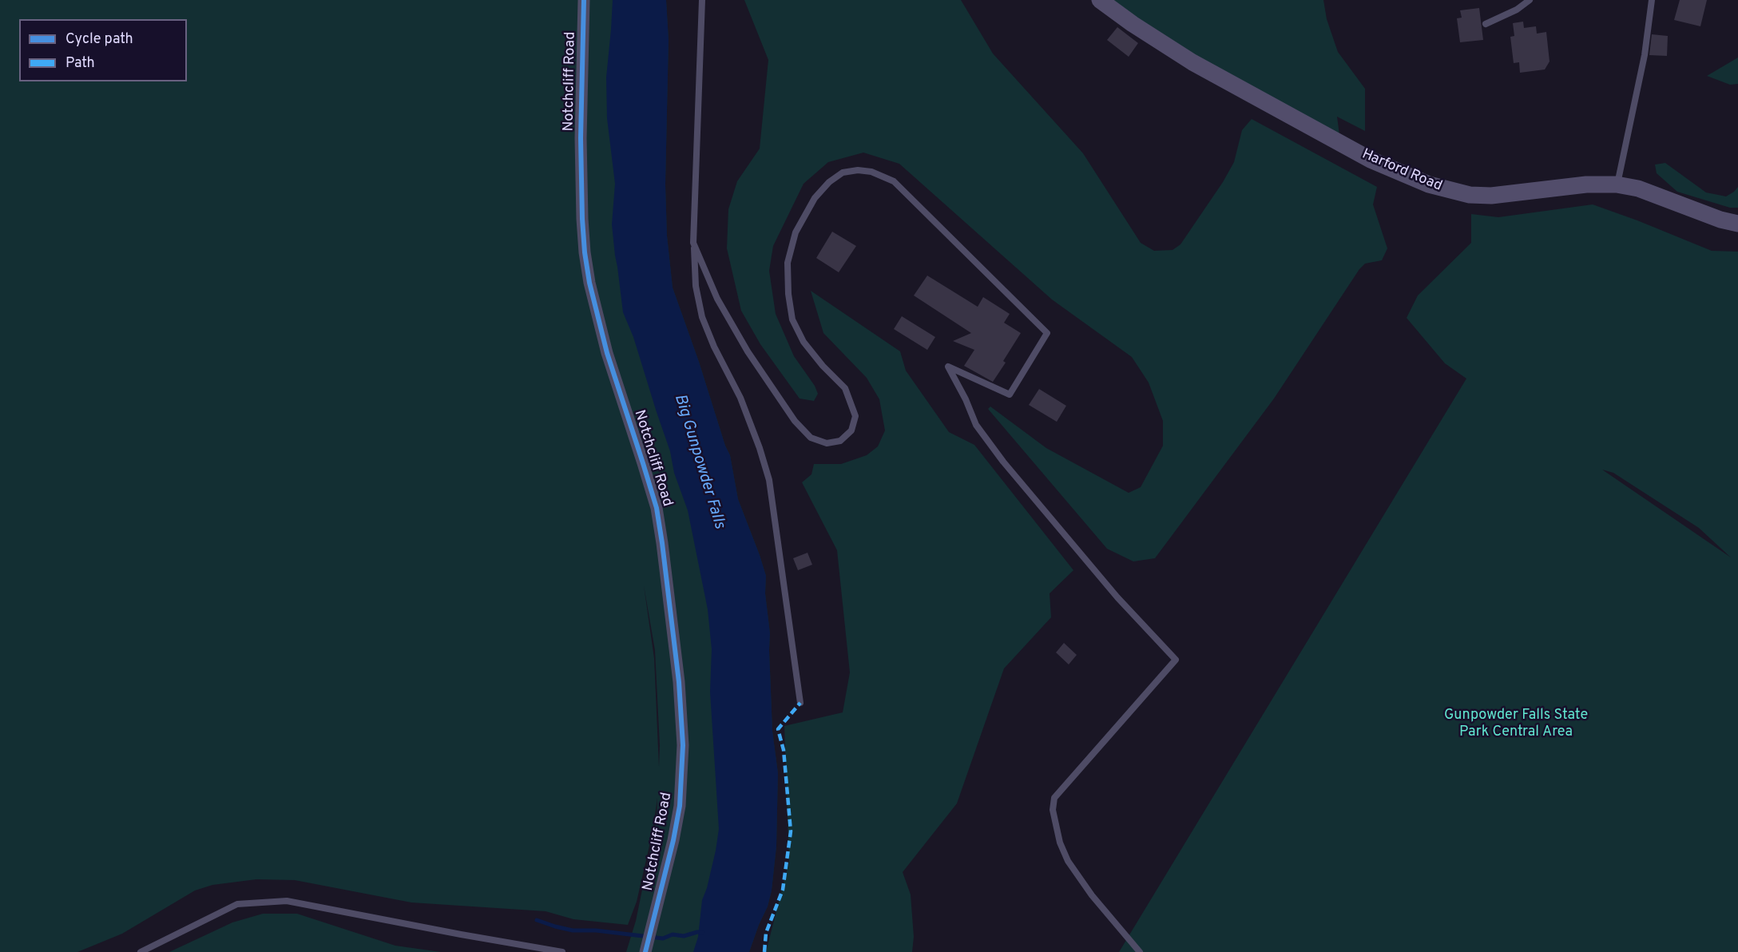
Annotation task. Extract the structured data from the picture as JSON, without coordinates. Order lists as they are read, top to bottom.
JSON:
{
  "streets": {
    "main road": ["Harford Road"],
    "street": ["Notchcliff Road"]
  },
  "water": ["Big Gunpowder Falls"],
  "parks": ["Gunpowder Falls State Park Central Area"],
  "legend": ["Cycle path", "Path"]
}
